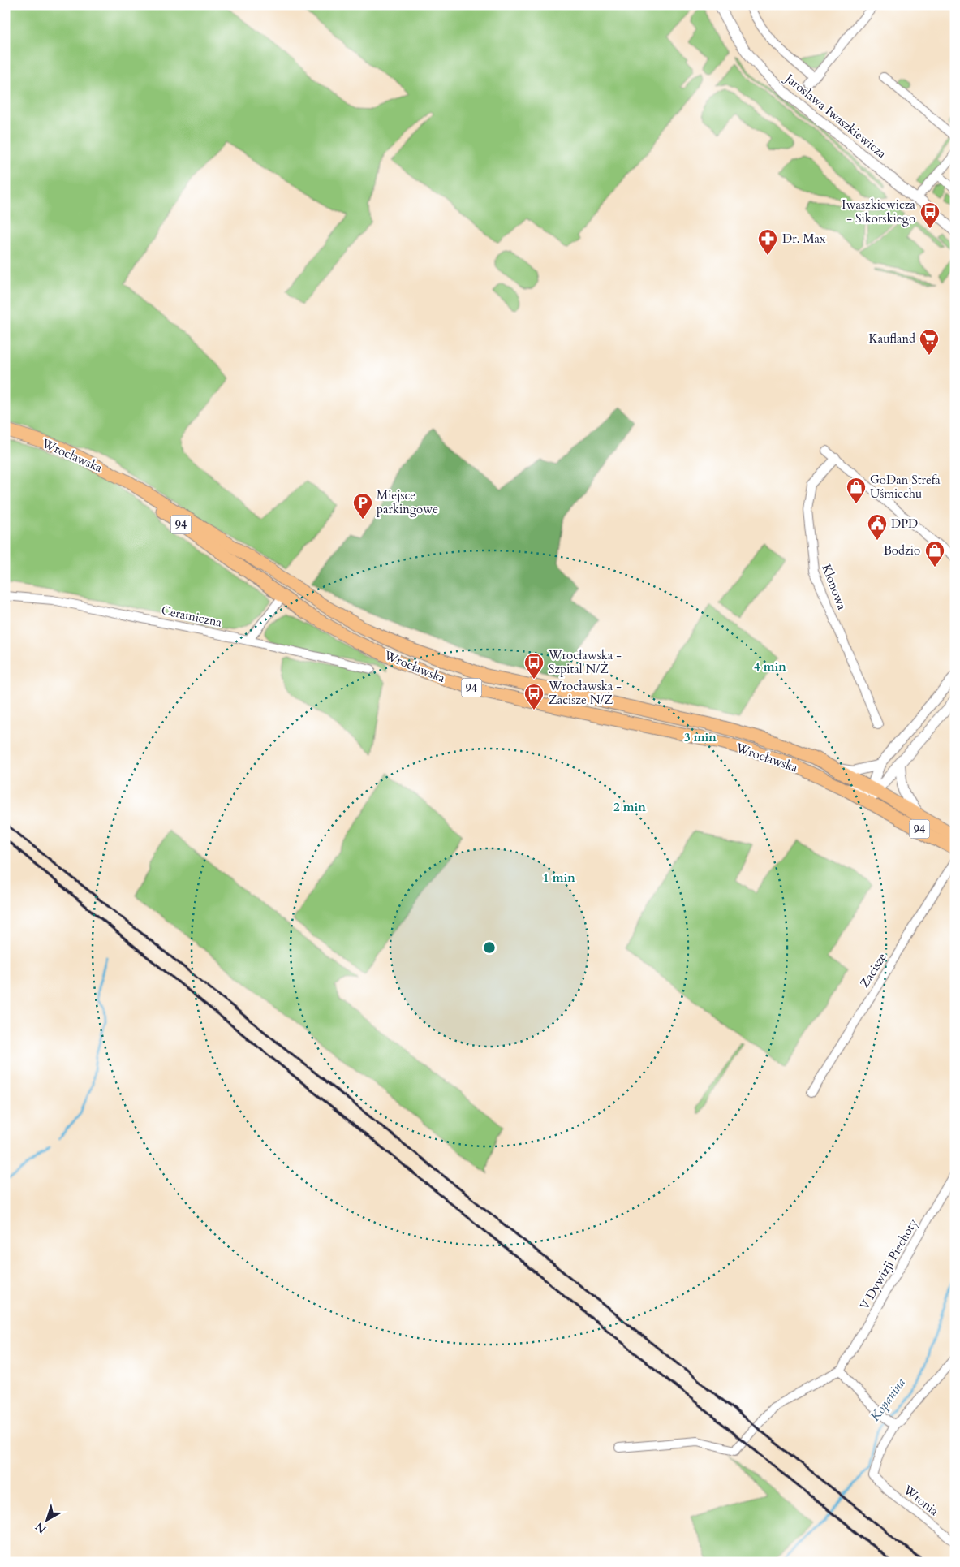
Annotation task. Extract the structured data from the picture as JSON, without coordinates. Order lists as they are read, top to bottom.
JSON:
{
  "streets": {
    "main road": ["Wrocławska", "94"],
    "street": [
      "Jarosława Iwaszkiewicza",
      "Klonowa",
      "Ceramiczna",
      "Zacisze",
      "V Dywizji Piechoty",
      "Wronia"
    ]
  },
  "water": ["Kopanina"],
  "places": {
    "bus stop": ["Iwaszkiewicza - Sikorskiego", "Wrocławska - Szpital N/Ż", "Wrocławska - Zacisze N/Ż"],
    "pharmacy": ["Dr. Max"],
    "supermarket": ["Kaufland"],
    "shop": ["GoDan Strefa Uśmiechu", "Bodzio"],
    "parking": ["Miejsce parkingowe"],
    "public building": ["DPD"]
  },
  "north": "bottom left",
  "rings": [
    "4 min",
    "3 min",
    "2 min",
    "1 min"
  ]
}
